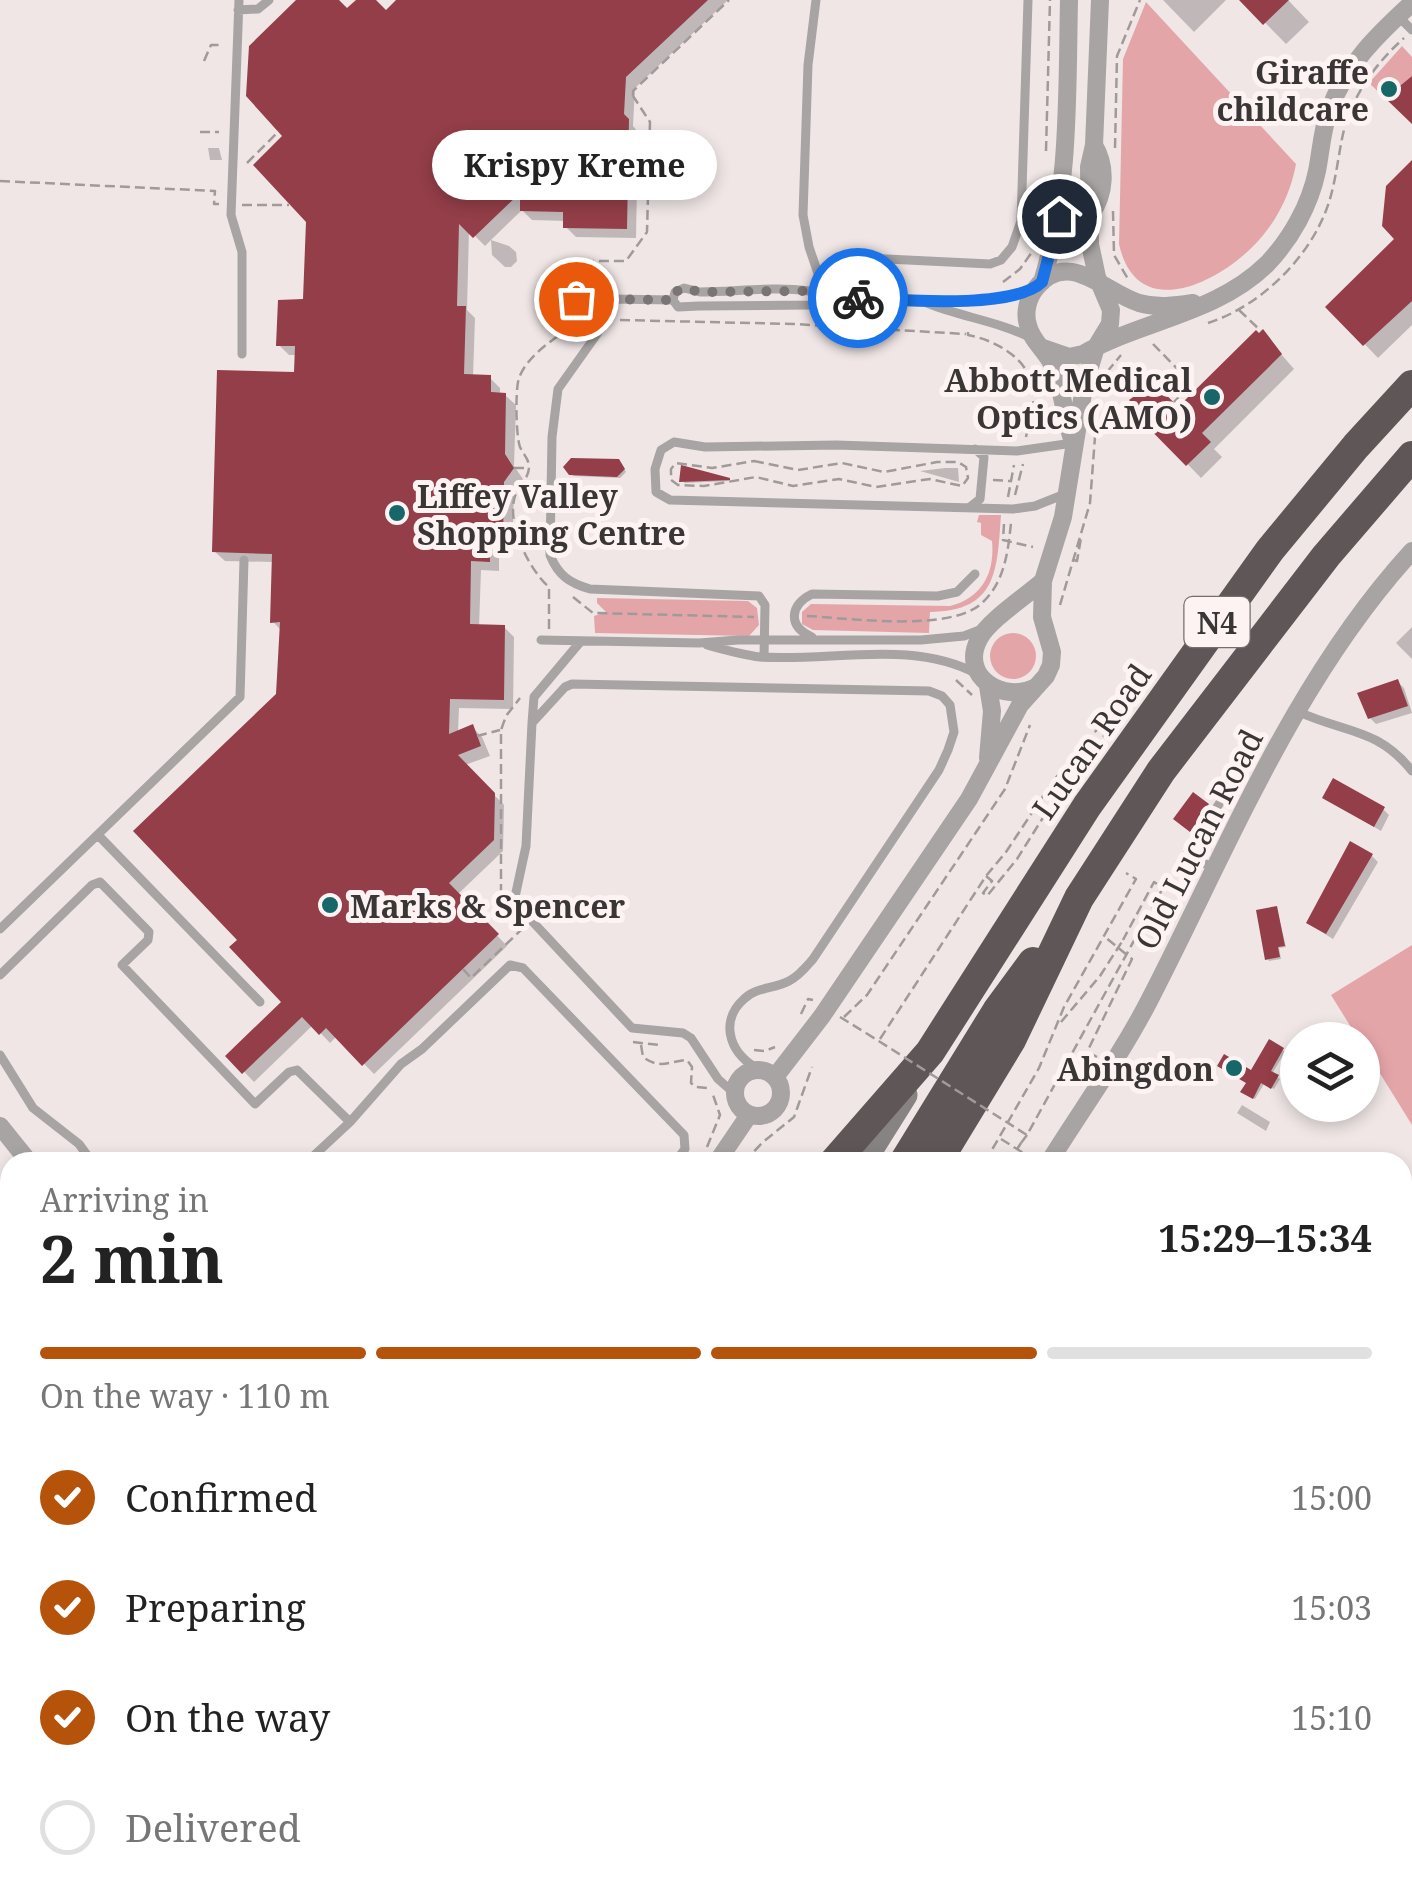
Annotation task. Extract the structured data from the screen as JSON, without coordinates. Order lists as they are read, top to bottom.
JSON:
{
  "streets": {
    "highway": ["N4", "Lucan Road"],
    "street": ["Old Lucan Road"]
  },
  "places": [
    "Giraffe childcare",
    "Krispy Kreme",
    "Abbott Medical Optics (AMO)",
    "Liffey Valley Shopping Centre",
    "Marks & Spencer",
    "Abingdon"
  ],
  "page": {
    "bubble": "Krispy Kreme",
    "heading": ["2 min", "Arriving in", "15:29–15:34"],
    "bar": "On the way · 110 m",
    "list": [
      ["Confirmed", "15:00"],
      ["Preparing", "15:03"],
      ["On the way", "15:10"],
      "Delivered"
    ]
  }
}
